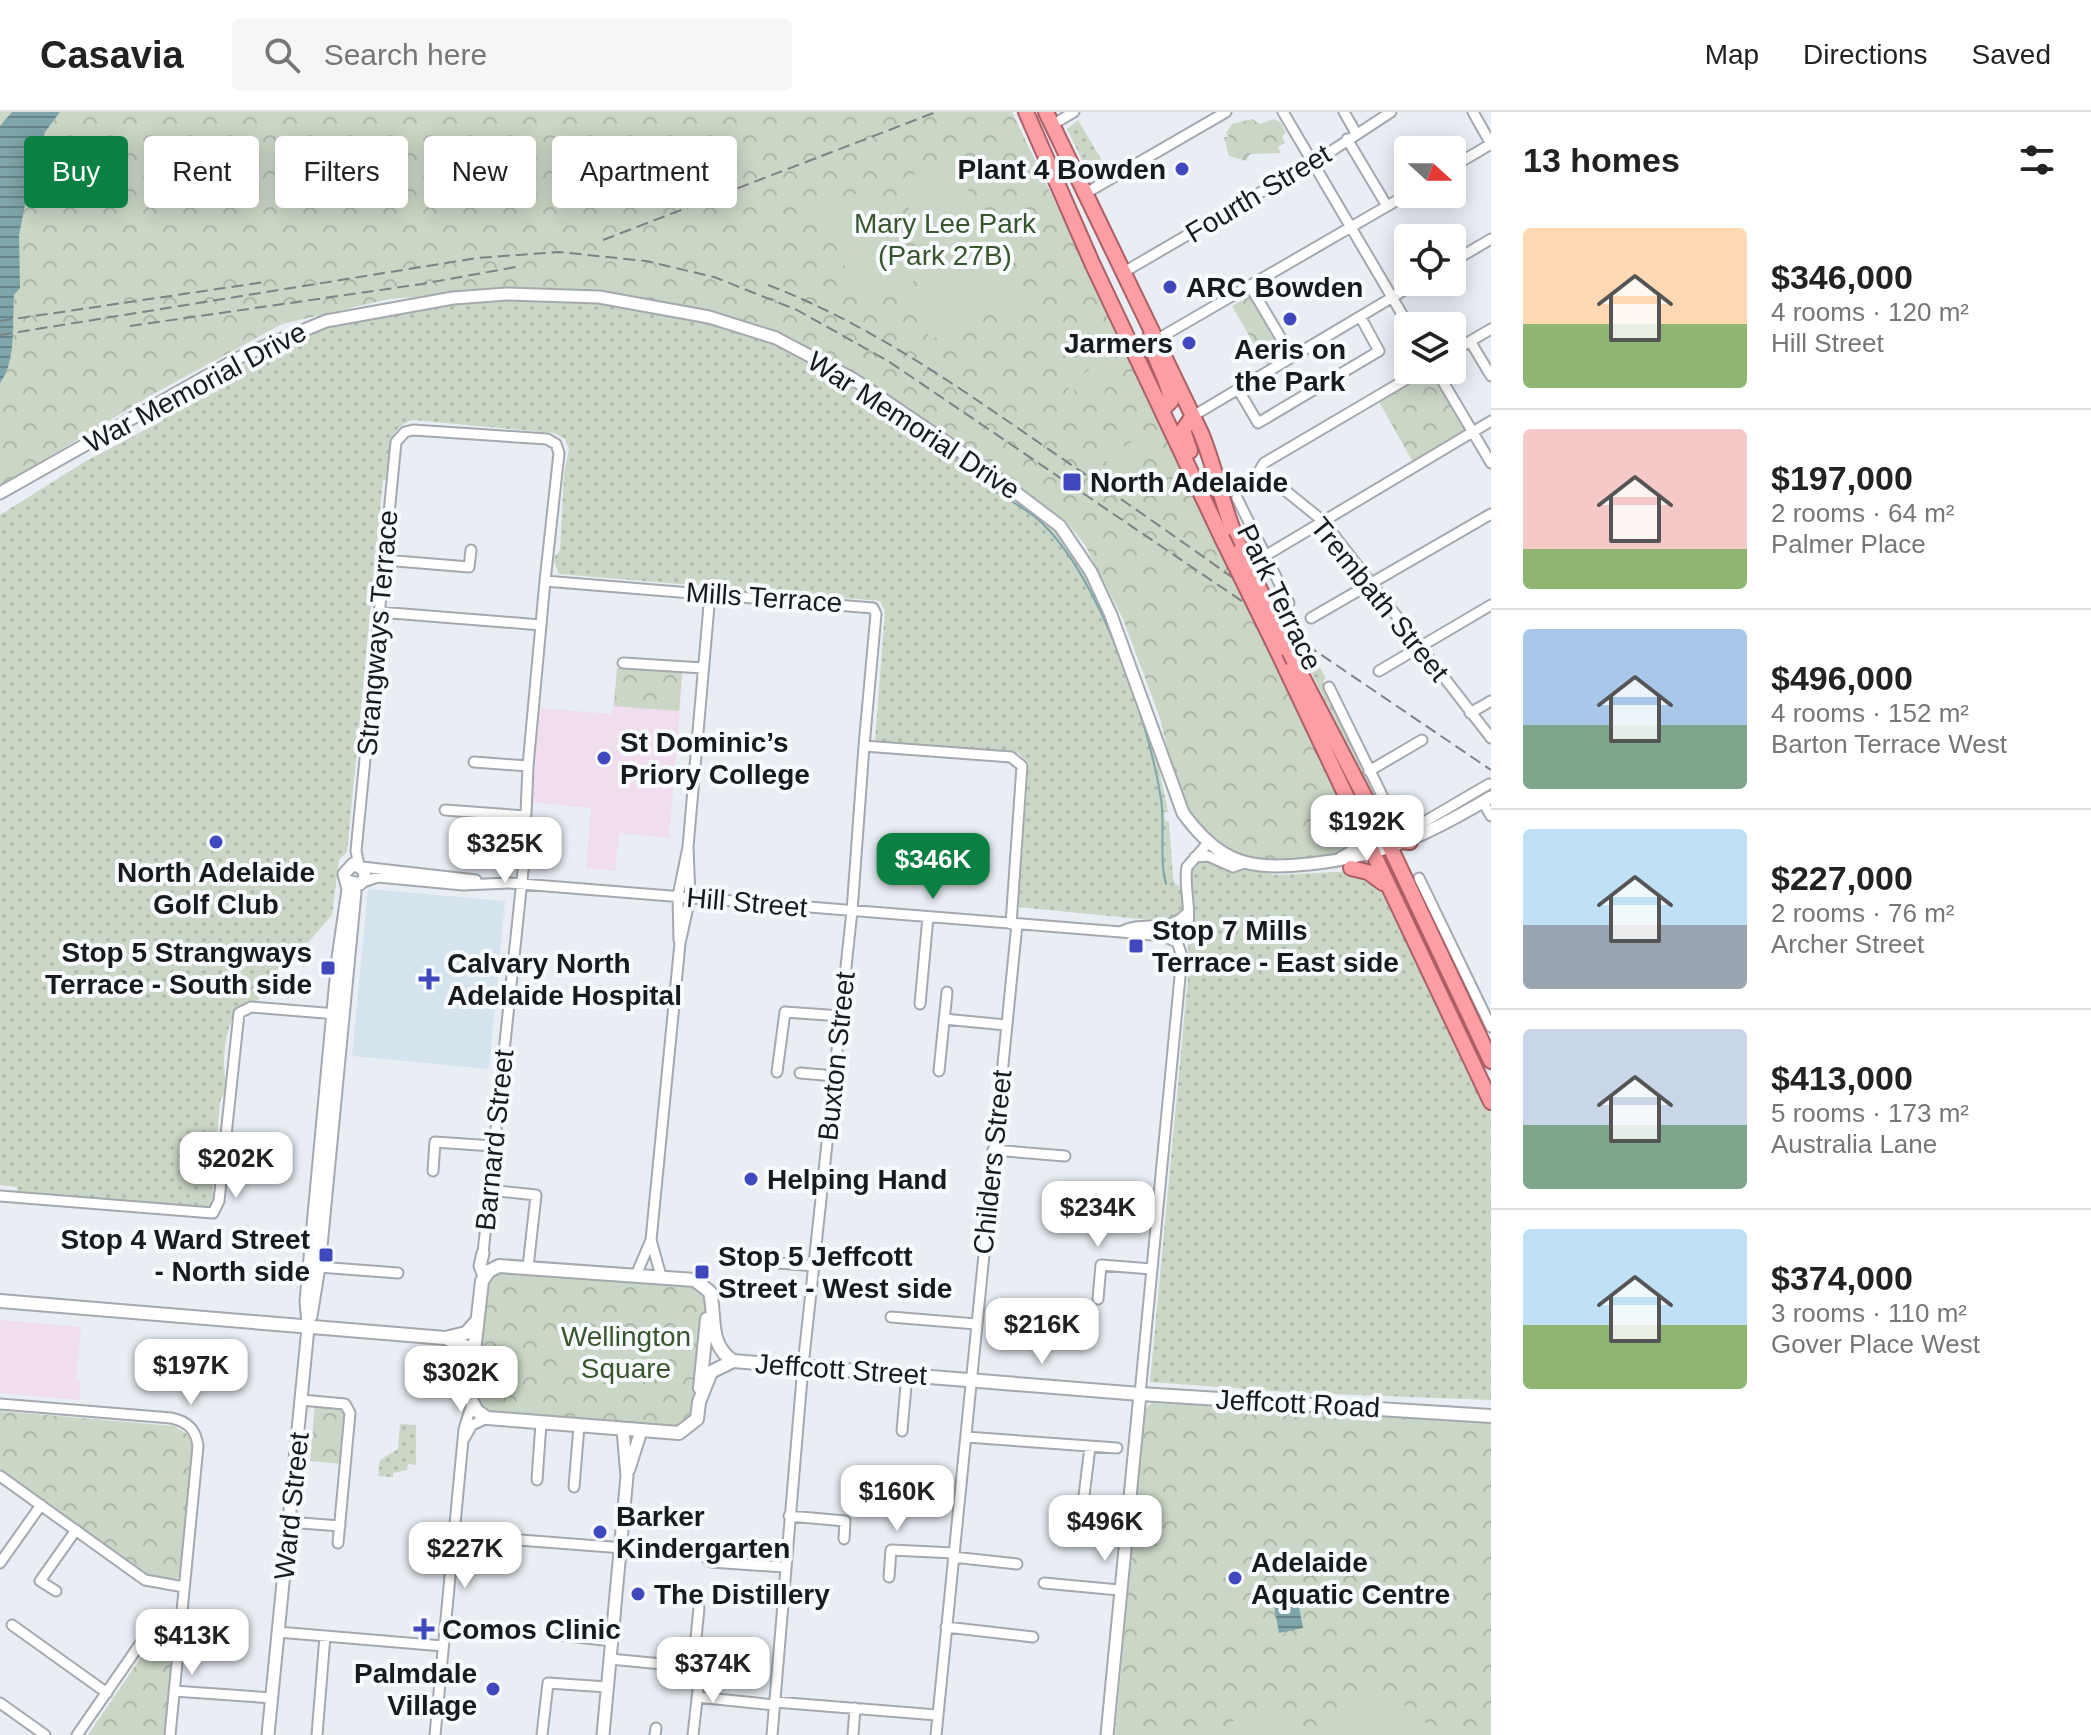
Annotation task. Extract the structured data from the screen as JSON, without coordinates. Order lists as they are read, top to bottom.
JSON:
{
  "streets": {
    "highway": ["Park Terrace"],
    "main road": ["Jeffcott Street", "Jeffcott Road"],
    "street": [
      "Fourth Street",
      "War Memorial Drive",
      "Mills Terrace",
      "Trembath Street",
      "Strangways Terrace",
      "Hill Street",
      "Buxton Street",
      "Barnard Street",
      "Childers Street",
      "Ward Street"
    ]
  },
  "crossings": [
    ["Fourth Street", "Park Terrace"],
    ["War Memorial Drive", "Park Terrace"],
    ["Mills Terrace", "Strangways Terrace"],
    ["Mills Terrace", "Buxton Street"],
    ["Mills Terrace", "Barnard Street"],
    ["Strangways Terrace", "Hill Street"],
    ["Strangways Terrace", "Barnard Street"],
    ["Hill Street", "Buxton Street"],
    ["Hill Street", "Barnard Street"],
    ["Hill Street", "Childers Street"],
    ["Buxton Street", "Jeffcott Street"],
    ["Childers Street", "Jeffcott Street"],
    ["Jeffcott Street", "Jeffcott Road"]
  ],
  "parks": ["Mary Lee Park (Park 27B)", "Wellington Square"],
  "places": {
    "other": [
      "Plant 4 Bowden",
      "ARC Bowden",
      "Aeris on the Park",
      "Jarmers",
      "St Dominic’s Priory College",
      "North Adelaide Golf Club",
      "Helping Hand",
      "Barker Kindergarten",
      "Adelaide Aquatic Centre",
      "The Distillery",
      "Palmdale Village"
    ],
    "transit": [
      "North Adelaide",
      "Stop 7 Mills Terrace - East side",
      "Stop 5 Strangways Terrace - South side",
      "Stop 4 Ward Street - North side",
      "Stop 5 Jeffcott Street - West side"
    ],
    "health": ["Calvary North Adelaide Hospital", "Comos Clinic"]
  },
  "north": "right",
  "page": {
    "header": "Casavia",
    "search": "Search here",
    "nav": ["Map", "Directions", "Saved"],
    "heading": "13 homes",
    "chip": [
      "Buy",
      "Rent",
      "Filters",
      "New",
      "Apartment"
    ],
    "list": [
      {
        "name": "$346,000",
        "note": "4 rooms · 120 m² · Hill Street"
      },
      {
        "name": "$197,000",
        "note": "2 rooms · 64 m² · Palmer Place"
      },
      {
        "name": "$496,000",
        "note": "4 rooms · 152 m² · Barton Terrace West"
      },
      {
        "name": "$227,000",
        "note": "2 rooms · 76 m² · Archer Street"
      },
      {
        "name": "$413,000",
        "note": "5 rooms · 173 m² · Australia Lane"
      },
      {
        "name": "$374,000",
        "note": "3 rooms · 110 m² · Gover Place West"
      }
    ],
    "price": [
      "$192K",
      "$325K",
      "$346K",
      "$202K",
      "$234K",
      "$216K",
      "$197K",
      "$302K",
      "$160K",
      "$496K",
      "$227K",
      "$413K",
      "$374K"
    ]
  }
}
